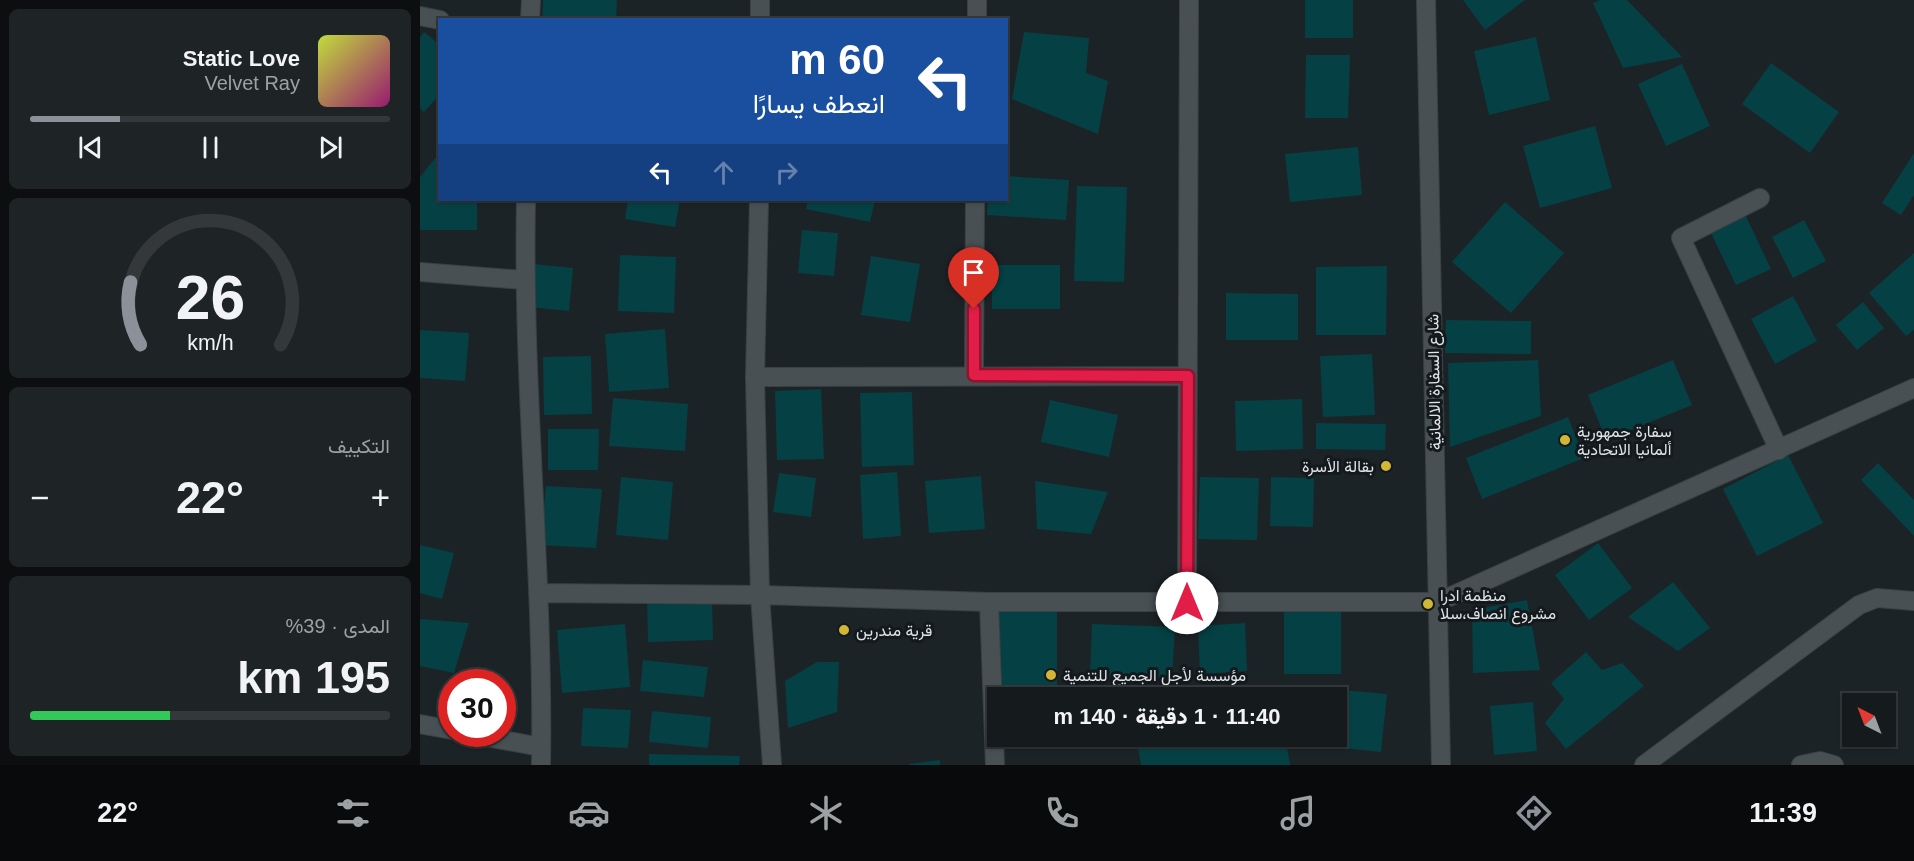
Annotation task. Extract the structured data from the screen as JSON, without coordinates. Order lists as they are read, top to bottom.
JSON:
{
  "streets": {
    "street": ["شارع السفارة الالمانية"]
  },
  "places": [
    "سفارة جمهورية ألمانيا الاتحادية",
    "بقالة الأسرة",
    "منظمة ادرا مشروع انصاف،سلا",
    "قرية مندرين",
    "مؤسسة لأجل الجميع للتنمية"
  ],
  "north": "top left",
  "page": {
    "turn": ["60 m", "انعطف يسارًا"],
    "song": ["Static Love", "Velvet Ray"],
    "tile": [
      "التكييف",
      ["المدى · 39%", "195 km"]
    ],
    "heat": ["−", "22°", "+"],
    "limit": "30",
    "trip": "11:40 · 1 دقيقة · 140 m",
    "tabs": ["11:39", "22°"],
    "gauge": ["26", "km/h"]
  }
}
